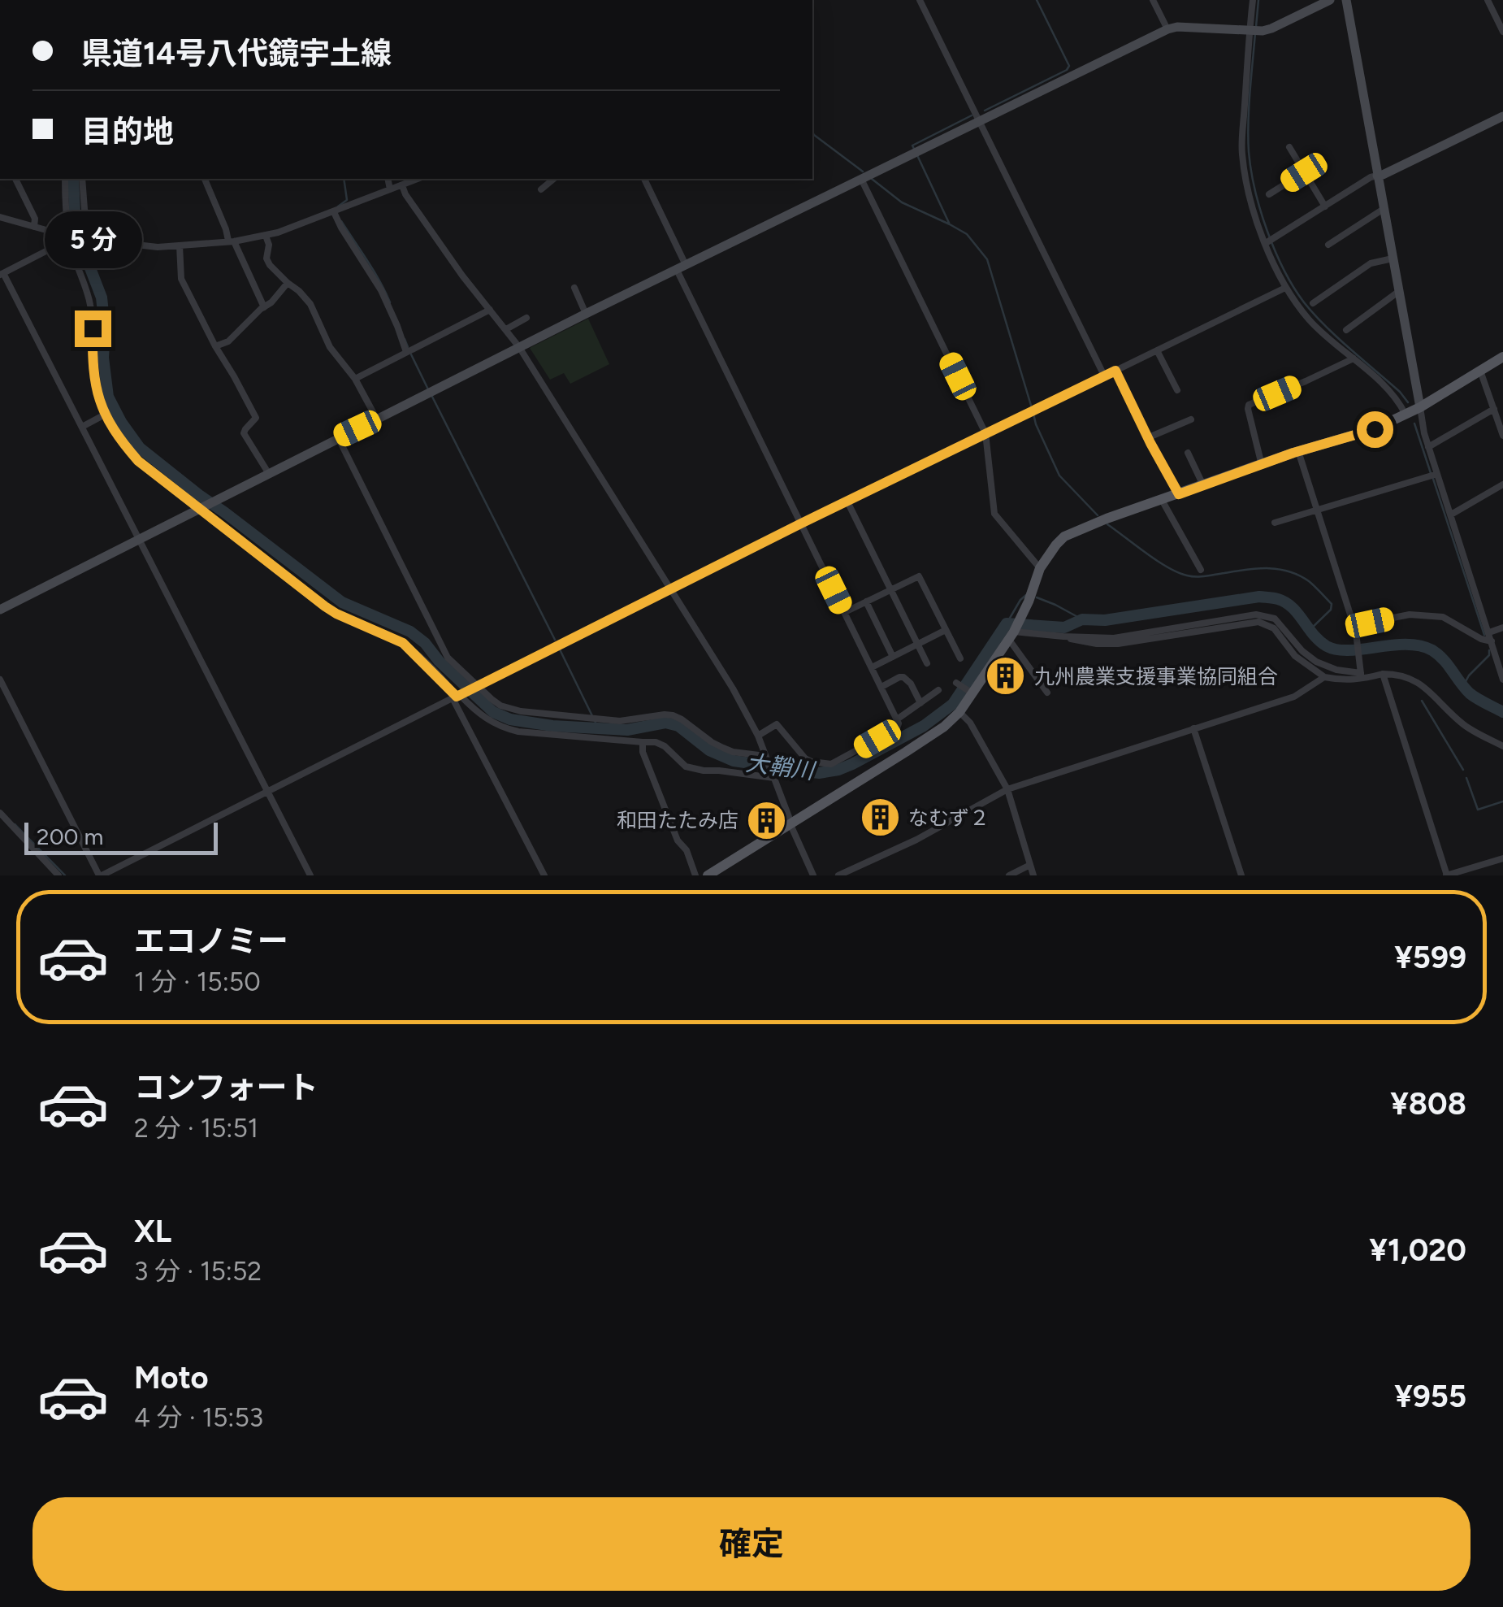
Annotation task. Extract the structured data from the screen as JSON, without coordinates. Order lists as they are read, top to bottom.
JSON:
{
  "water": ["大鞘川"],
  "places": {
    "building": ["九州農業支援事業協同組合", "なむず２", "和田たたみ店"]
  },
  "scale_bar": "200 m",
  "page": {
    "banner": ["県道14号八代鏡宇土線", "目的地"],
    "bubble": "5 分",
    "scale": "200 m",
    "list": [
      {
        "name": "エコノミー",
        "note": "1 分 · 15:50",
        "value": "¥599"
      },
      {
        "name": "コンフォート",
        "note": "2 分 · 15:51",
        "value": "¥808"
      },
      {
        "name": "XL",
        "note": "3 分 · 15:52",
        "value": "¥1,020"
      },
      {
        "name": "Moto",
        "note": "4 分 · 15:53",
        "value": "¥955"
      }
    ],
    "buttons": "確定"
  }
}
